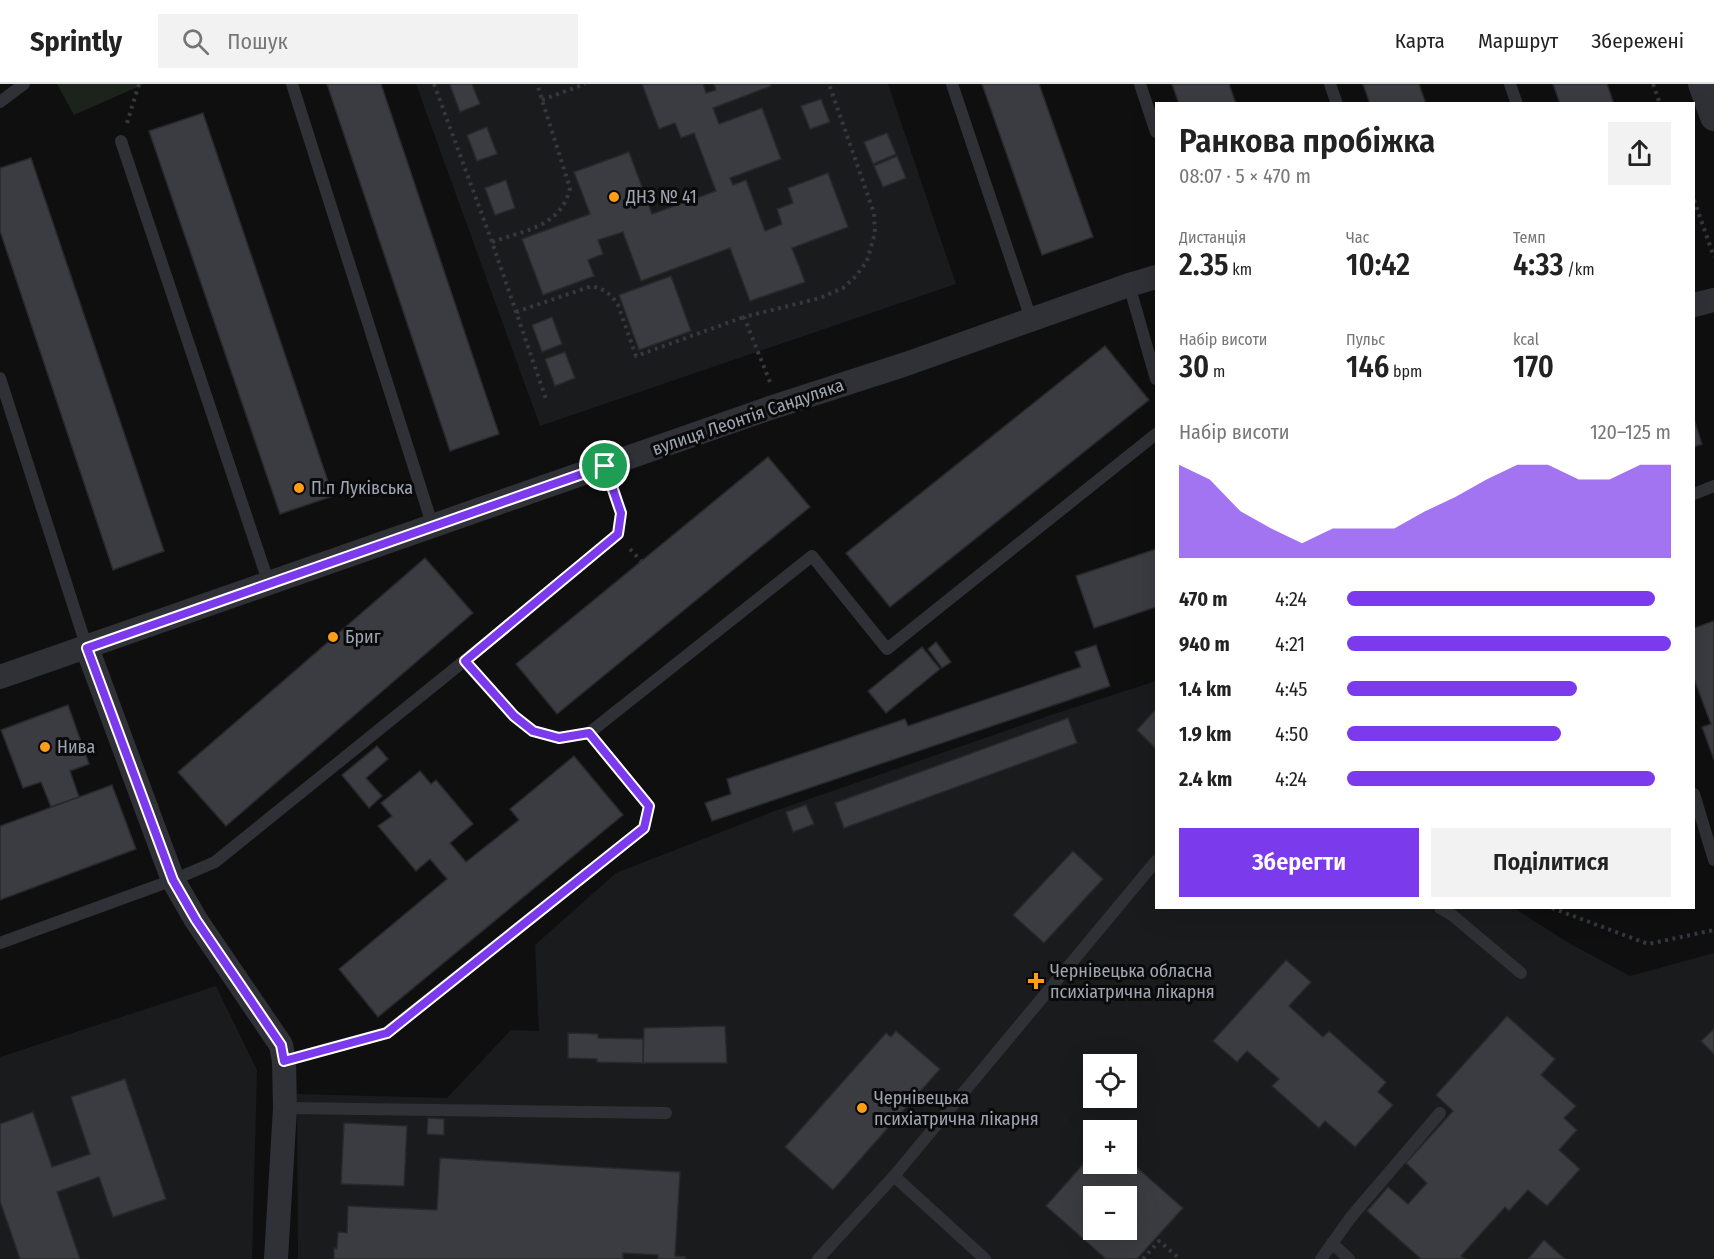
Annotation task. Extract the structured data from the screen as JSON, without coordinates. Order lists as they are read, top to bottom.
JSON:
{
  "streets": {
    "street": ["вулиця Леонтія Сандуляка"]
  },
  "places": {
    "other": [
      "ДНЗ № 41",
      "П.п Луківська",
      "Бриг",
      "Нива",
      "Чернівецька психіатрична лікарня"
    ],
    "health": ["Чернівецька обласна психіатрична лікарня"]
  },
  "page": {
    "header": "Sprintly",
    "search": "Пошук",
    "nav": ["Карта", "Маршрут", "Збережені"],
    "heading": ["Ранкова пробіжка", "08:07 · 5 × 470 m"],
    "stats": [
      ["Дистанція", "2.35 km"],
      ["Час", "10:42"],
      ["Темп", "4:33 /km"],
      ["Набір висоти", "30 m"],
      ["Пульс", "146 bpm"],
      ["kcal", "170"]
    ],
    "chart": ["Набір висоти", "120–125 m"],
    "list": [
      {
        "name": "470 m",
        "note": "4:24"
      },
      {
        "name": "940 m",
        "note": "4:21"
      },
      {
        "name": "1.4 km",
        "note": "4:45"
      },
      {
        "name": "1.9 km",
        "note": "4:50"
      },
      {
        "name": "2.4 km",
        "note": "4:24"
      }
    ],
    "buttons": ["Зберегти", "Поділитися"],
    "map_buttons": ["+", "−"]
  }
}
